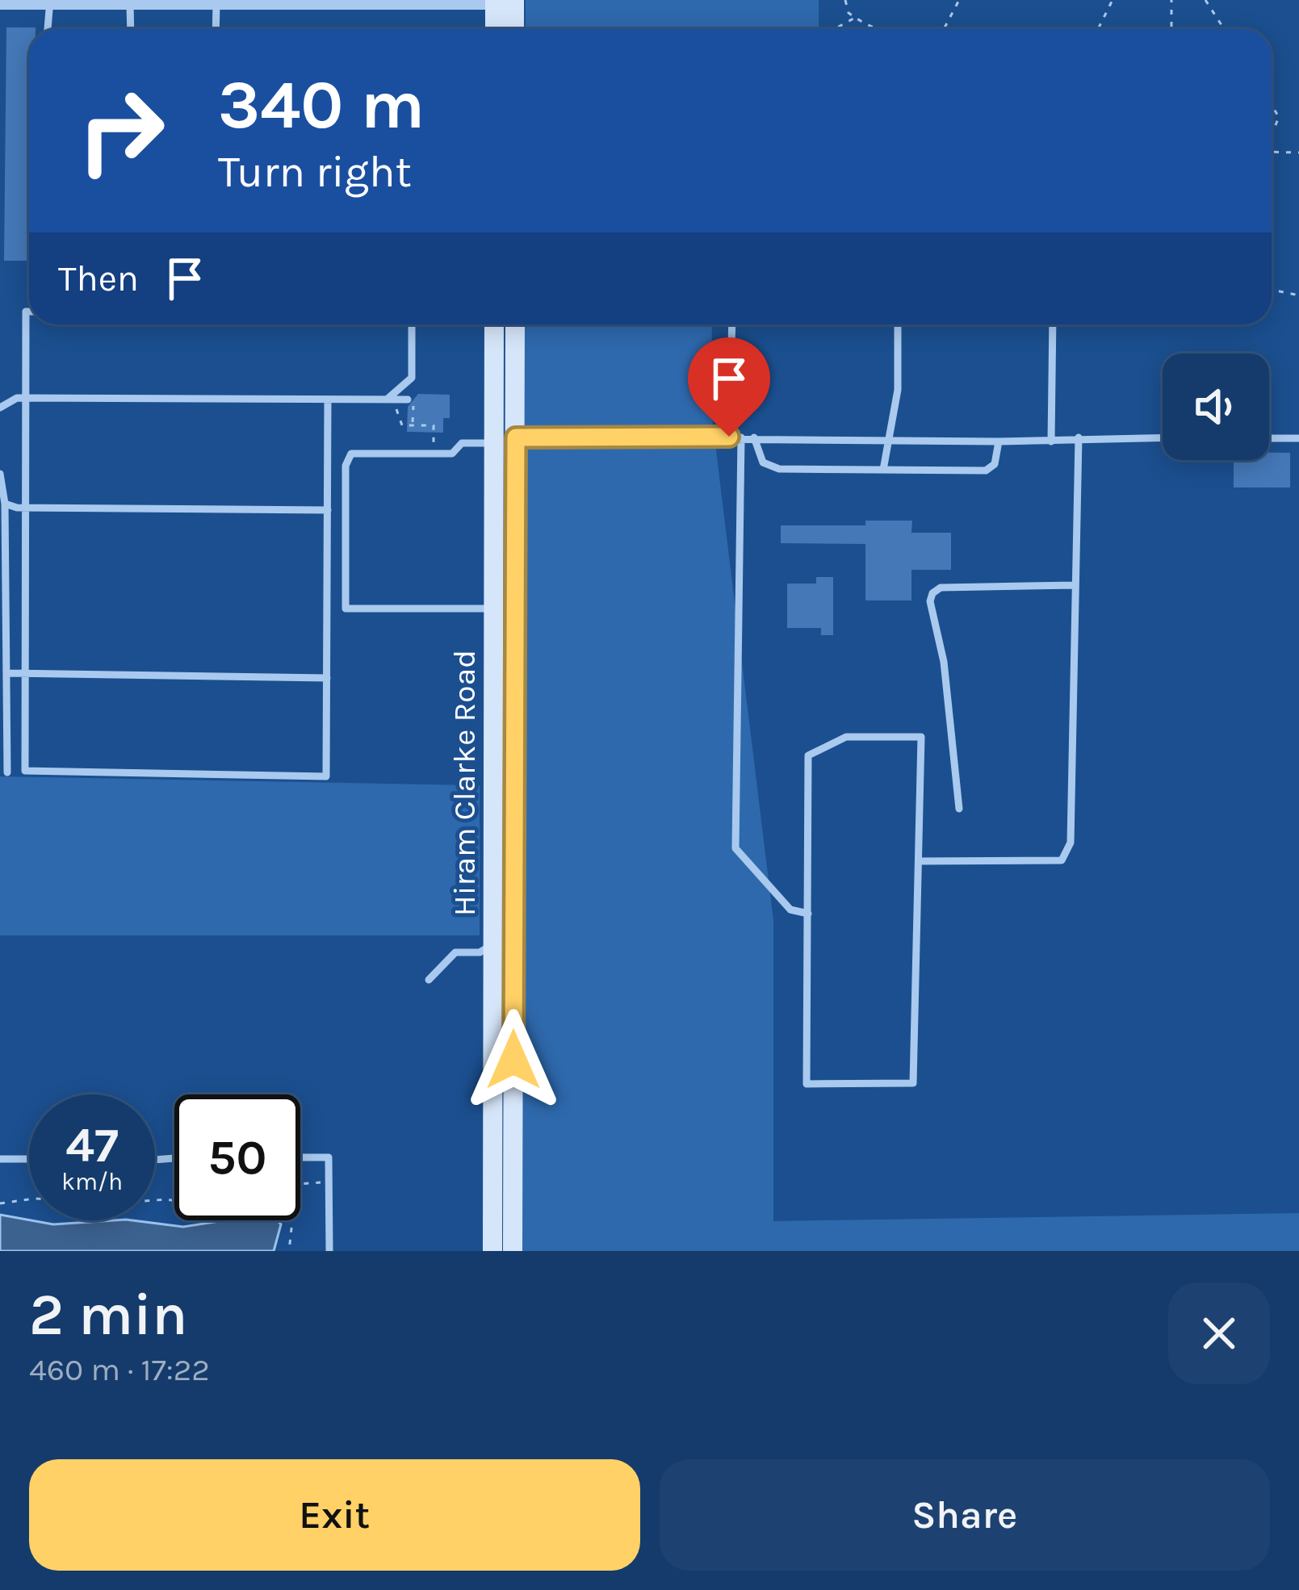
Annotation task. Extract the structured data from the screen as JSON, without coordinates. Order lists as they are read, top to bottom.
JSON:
{
  "streets": {
    "main road": ["Hiram Clarke Road"]
  },
  "page": {
    "turn": ["340 m", "Turn right"],
    "then": "Then",
    "speed": "47 km/h",
    "limit": "50",
    "heading": ["2 min", "460 m · 17:22"],
    "buttons": ["Exit", "Share"]
  }
}
